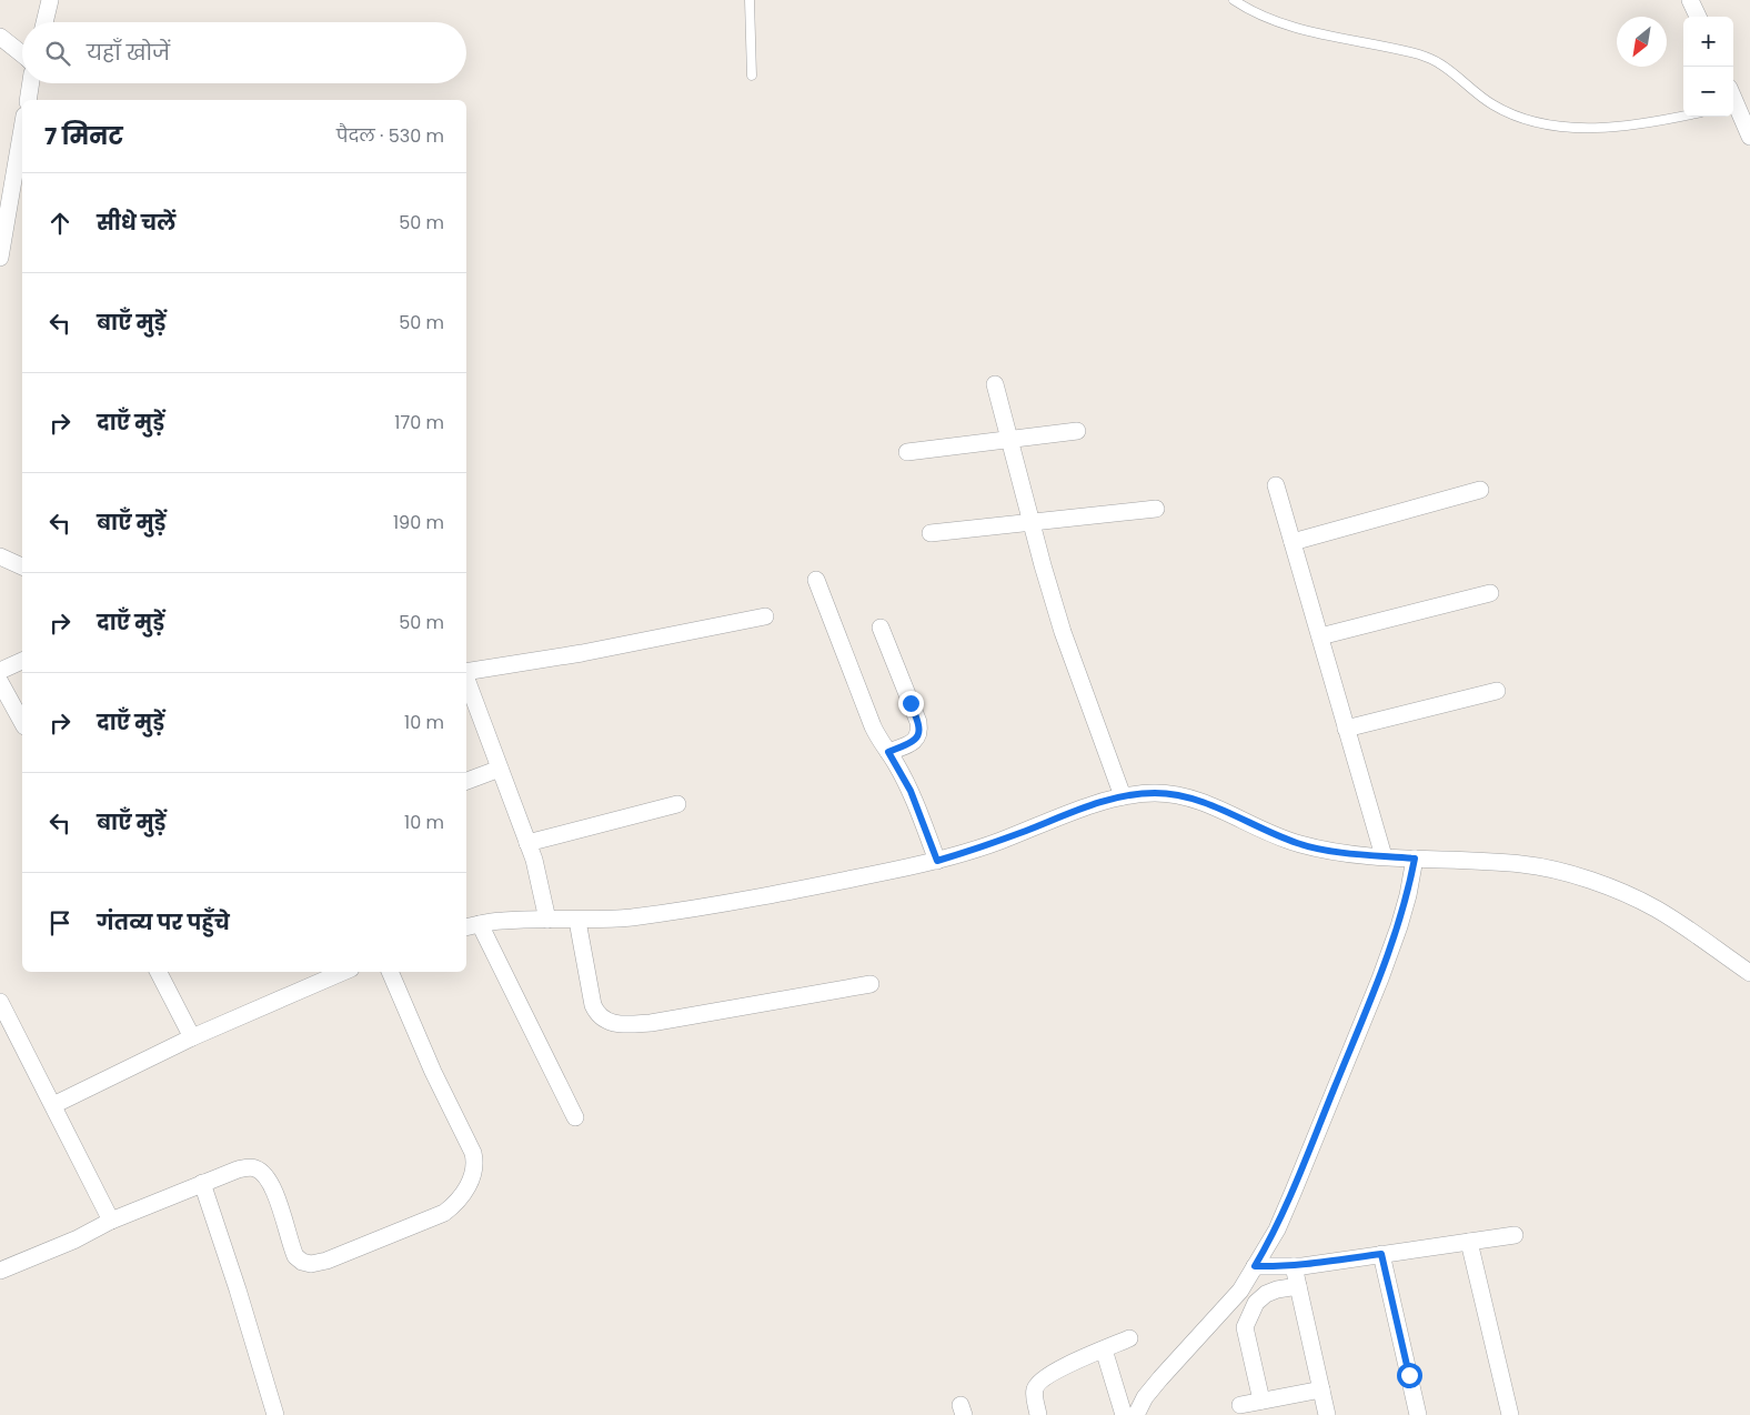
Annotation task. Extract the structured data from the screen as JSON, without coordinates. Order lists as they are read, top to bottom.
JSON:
{
  "north": "bottom left",
  "page": {
    "map_buttons": ["+", "−"],
    "search": "यहाँ खोजें",
    "heading": ["7 मिनट", "पैदल · 530 m"],
    "list": [
      ["सीधे चलें", "50 m"],
      ["बाएँ मुड़ें", "50 m"],
      ["दाएँ मुड़ें", "170 m"],
      ["बाएँ मुड़ें", "190 m"],
      ["दाएँ मुड़ें", "50 m"],
      ["दाएँ मुड़ें", "10 m"],
      ["बाएँ मुड़ें", "10 m"],
      "गंतव्य पर पहुँचे"
    ]
  }
}
